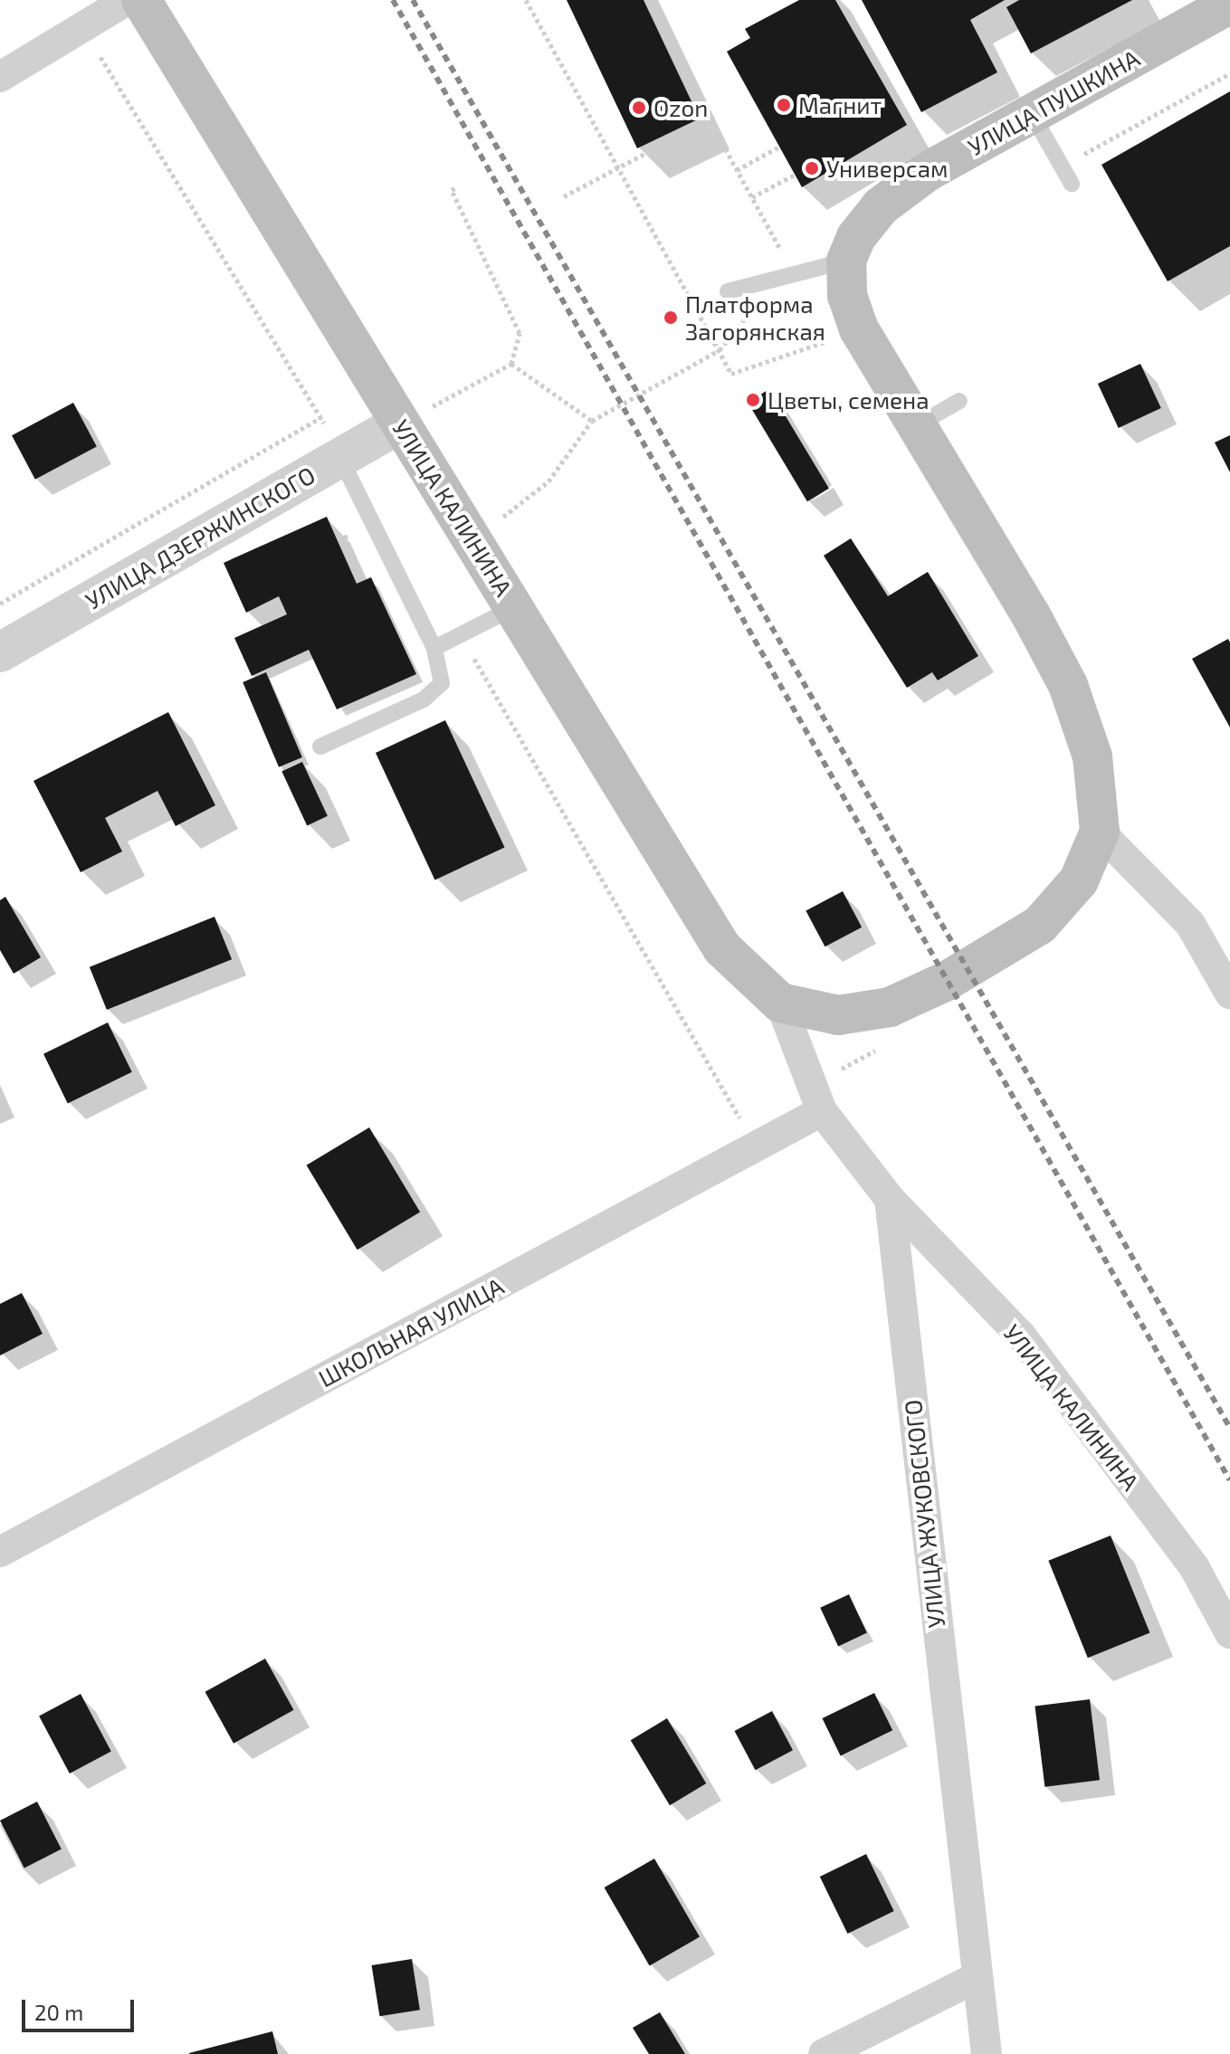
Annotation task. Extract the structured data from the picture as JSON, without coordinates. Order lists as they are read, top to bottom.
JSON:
{
  "streets": {
    "main road": ["УЛИЦА ПУШКИНА", "УЛИЦА КАЛИНИНА"],
    "street": ["УЛИЦА ДЗЕРЖИНСКОГО", "ШКОЛЬНАЯ УЛИЦА", "УЛИЦА ЖУКОВСКОГО"]
  },
  "crossings": [
    ["УЛИЦА КАЛИНИНА", "УЛИЦА ДЗЕРЖИНСКОГО"],
    ["УЛИЦА КАЛИНИНА", "УЛИЦА ЖУКОВСКОГО"]
  ],
  "places": [
    "Магнит",
    "Ozon",
    "Универсам",
    "Платформа Загорянская",
    "Цветы, семена"
  ],
  "scale_bar": "20 m"
}
